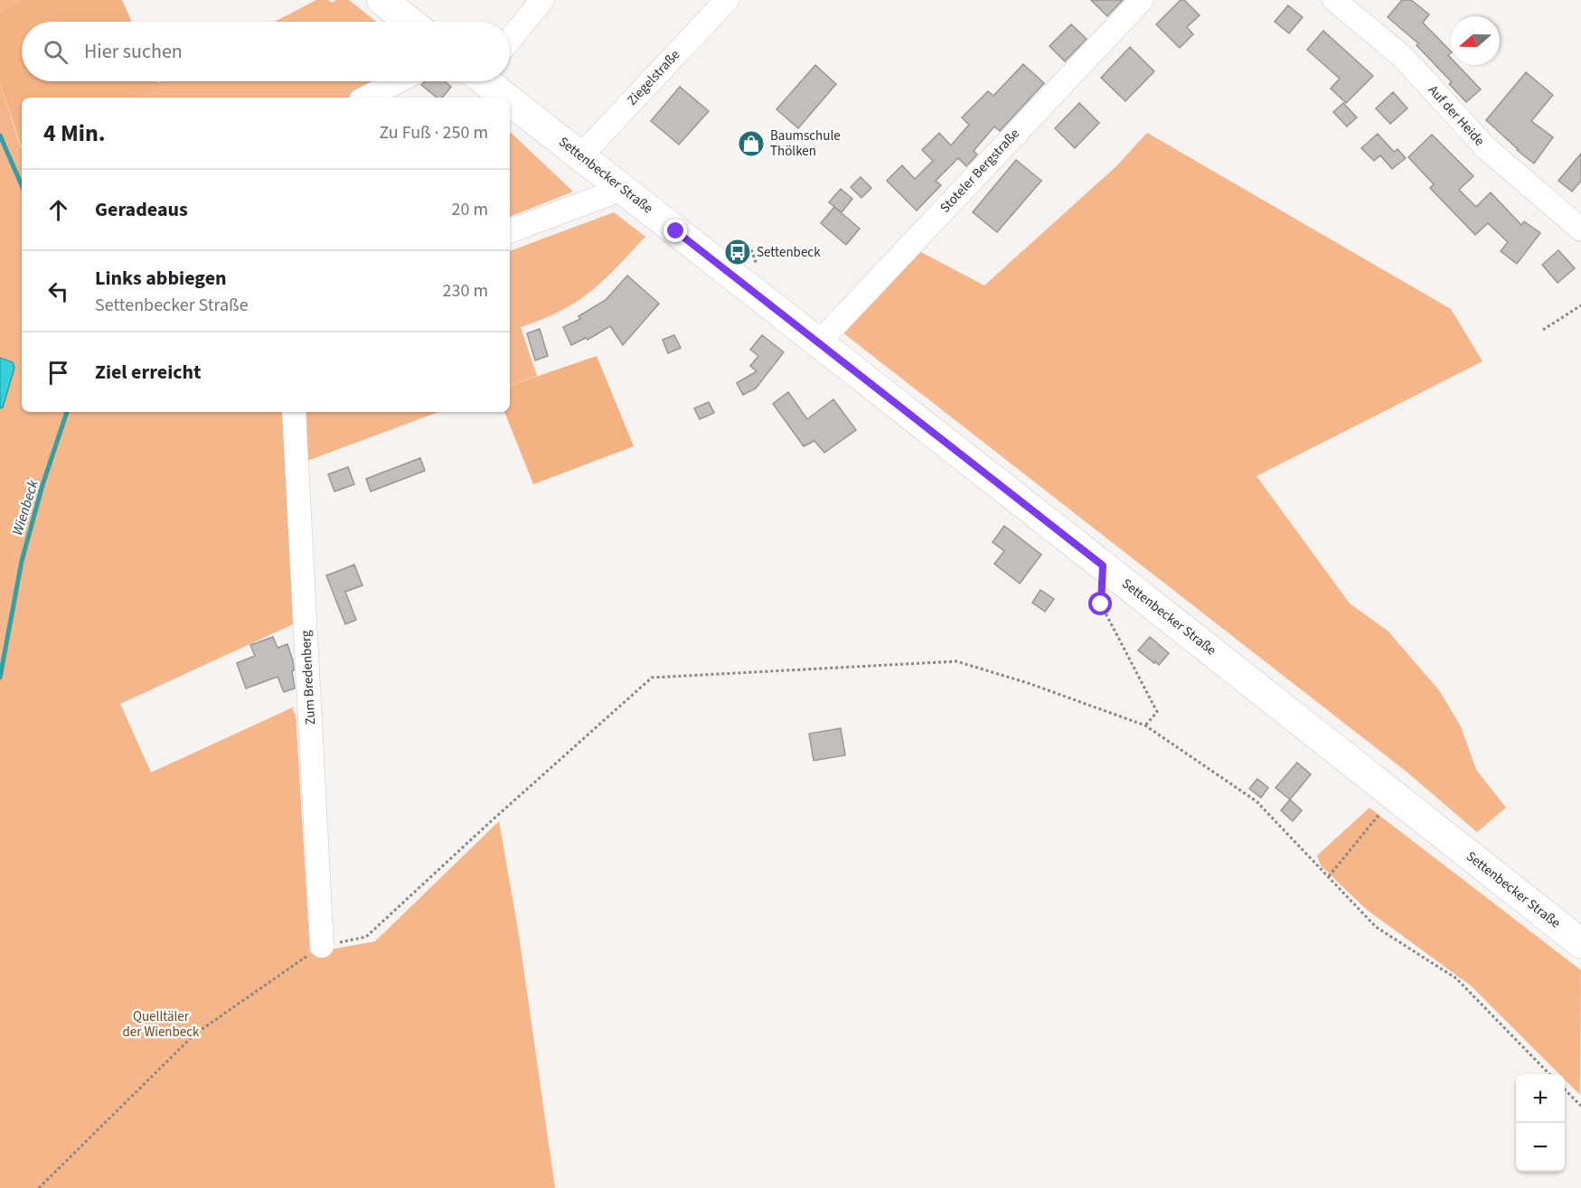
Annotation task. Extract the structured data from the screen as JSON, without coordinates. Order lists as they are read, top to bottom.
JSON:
{
  "streets": {
    "main road": ["Settenbecker Straße"],
    "street": [
      "Ziegelstraße",
      "Auf der Heide",
      "Stoteler Bergstraße",
      "Zum Bredenberg"
    ]
  },
  "crossings": [
    ["Ziegelstraße", "Settenbecker Straße"],
    ["Stoteler Bergstraße", "Settenbecker Straße"]
  ],
  "water": ["Wienbeck"],
  "parks": ["Quelltäler der Wienbeck"],
  "places": {
    "shop": ["Baumschule Thölken"],
    "bus stop": ["Settenbeck"]
  },
  "north": "left",
  "page": {
    "search": "Hier suchen",
    "heading": ["4 Min.", "Zu Fuß · 250 m"],
    "list": [
      ["Geradeaus", "20 m"],
      ["Links abbiegen", "Settenbecker Straße", "230 m"],
      "Ziel erreicht"
    ],
    "map_buttons": ["+", "−"]
  }
}
